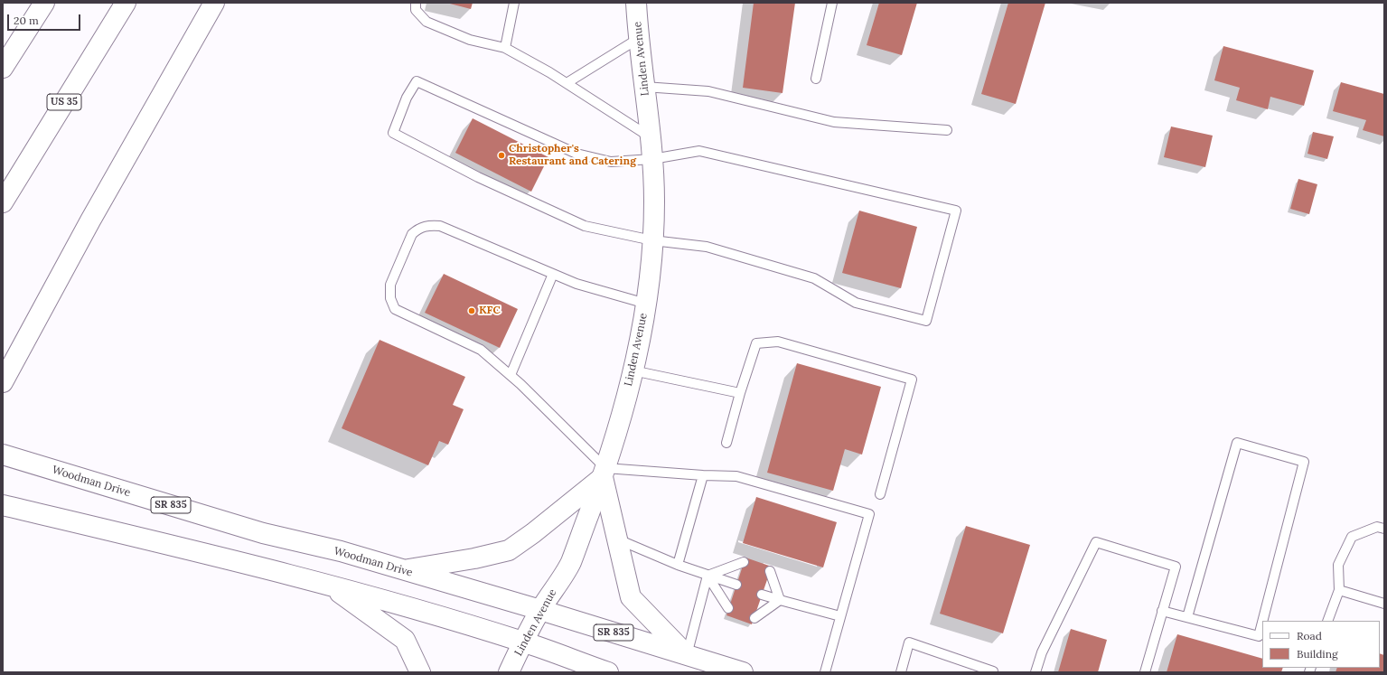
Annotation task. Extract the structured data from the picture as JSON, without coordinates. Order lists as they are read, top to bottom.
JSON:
{
  "streets": {
    "main road": [
      "Linden Avenue",
      "US 35",
      "Woodman Drive",
      "SR 835"
    ]
  },
  "crossings": [
    ["Linden Avenue", "Woodman Drive"]
  ],
  "places": ["Christopher's Restaurant and Catering", "KFC"],
  "legend": ["Road", "Building"],
  "scale_bar": "20 m"
}
